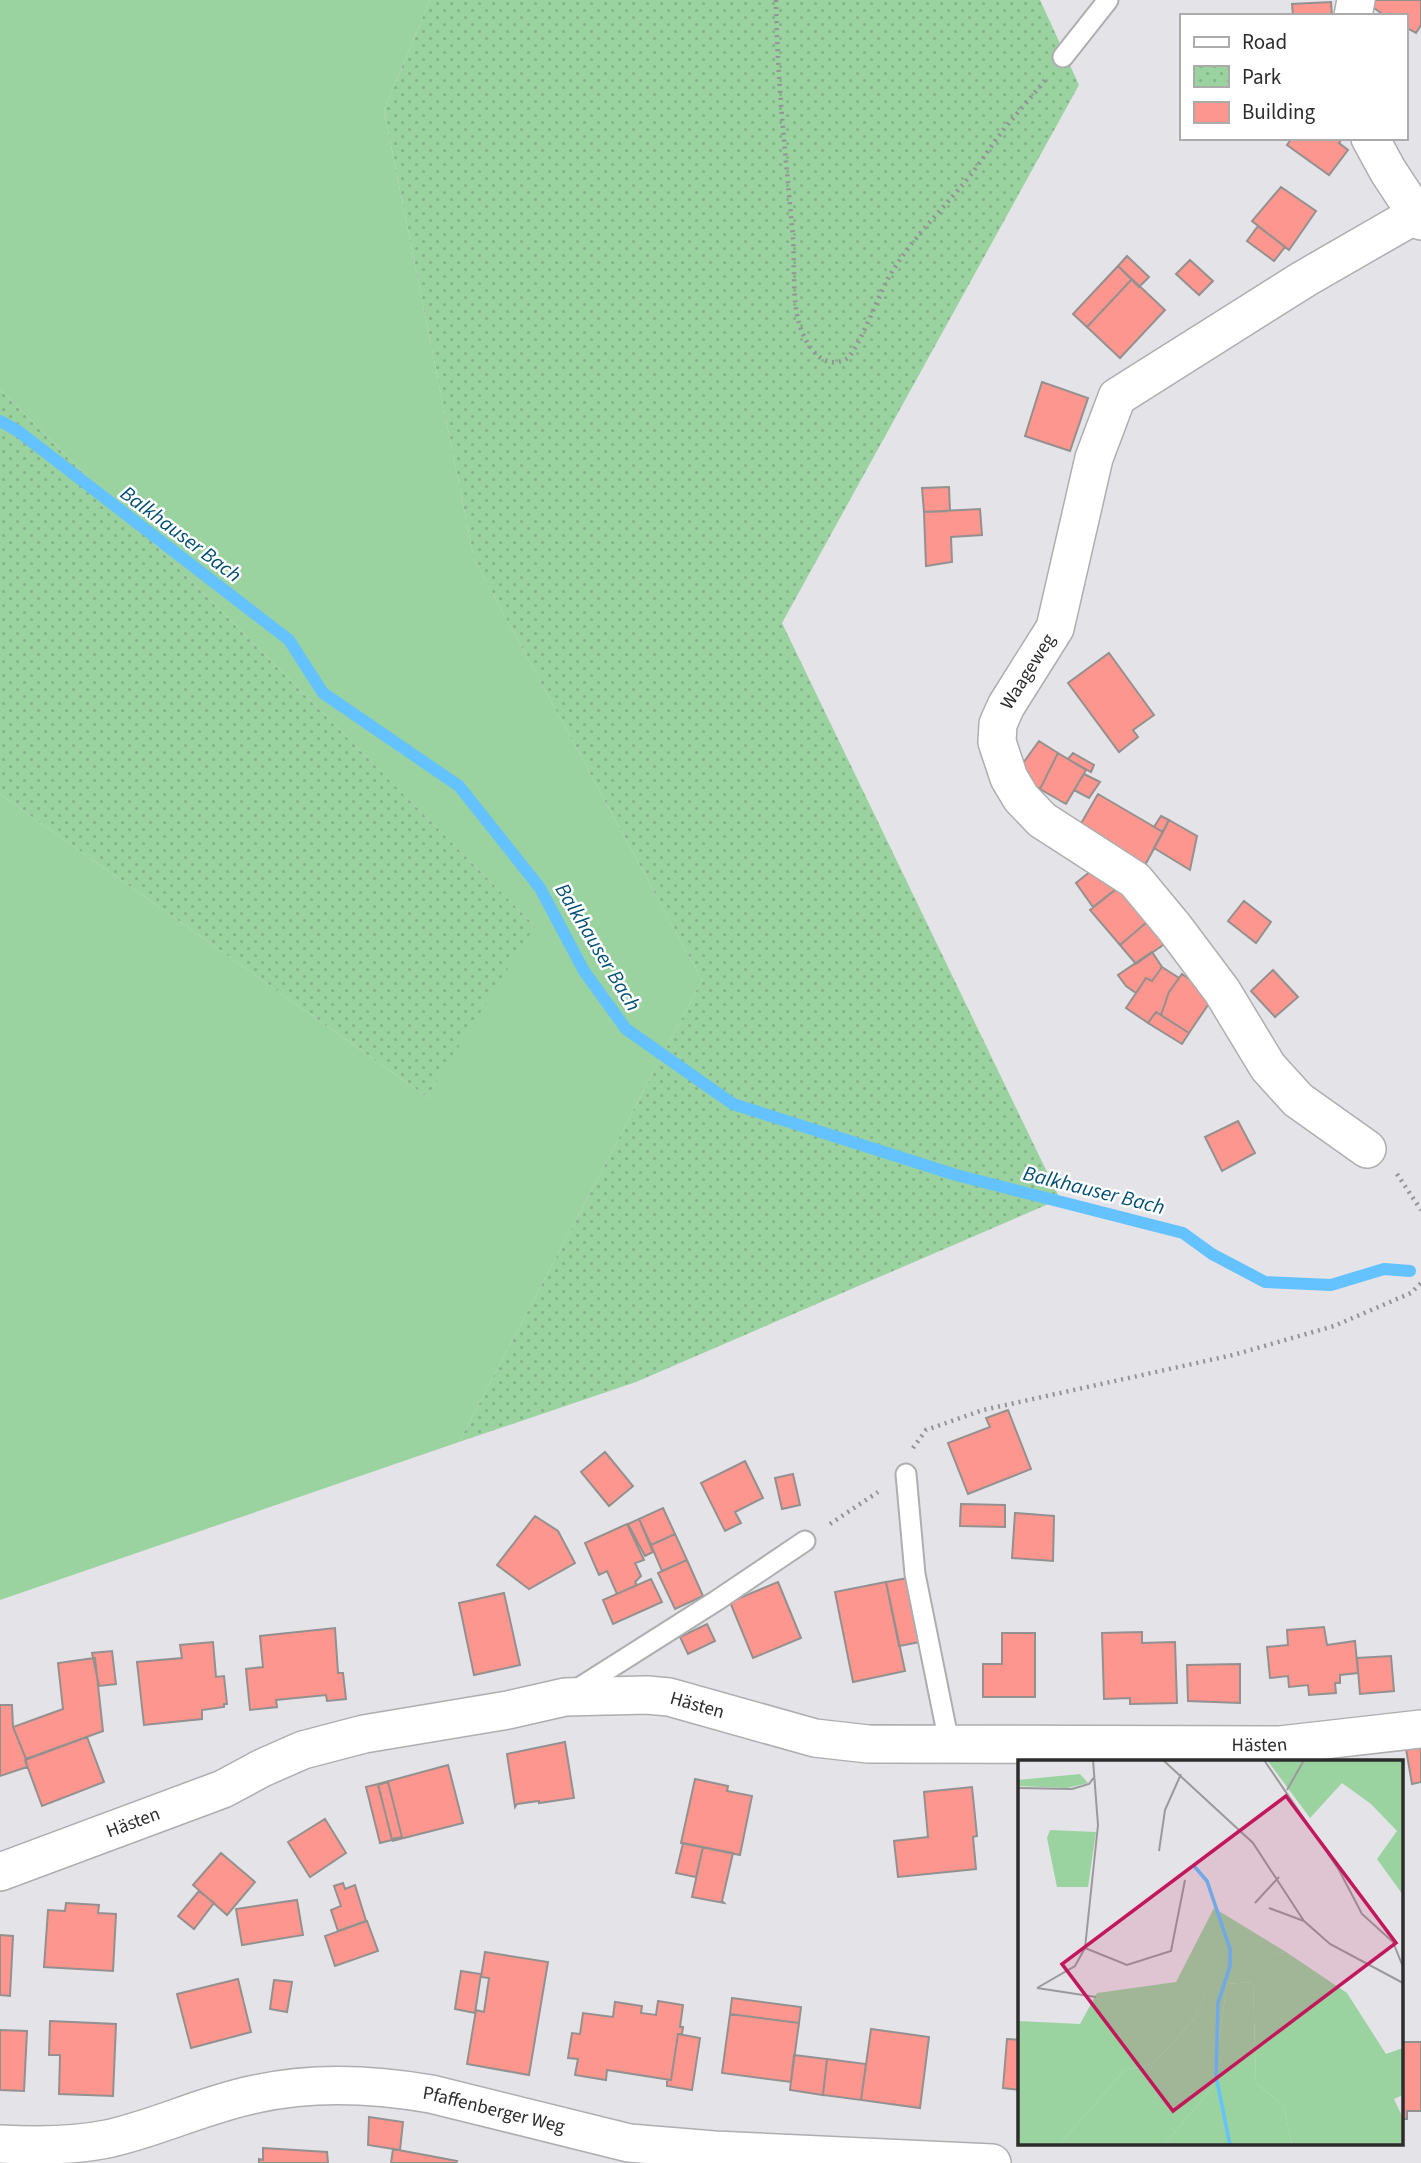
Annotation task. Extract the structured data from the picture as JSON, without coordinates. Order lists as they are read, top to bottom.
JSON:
{
  "streets": {
    "street": ["Waageweg", "Hästen", "Pfaffenberger Weg"]
  },
  "water": ["Balkhauser Bach"],
  "legend": ["Road", "Park", "Building"]
}
